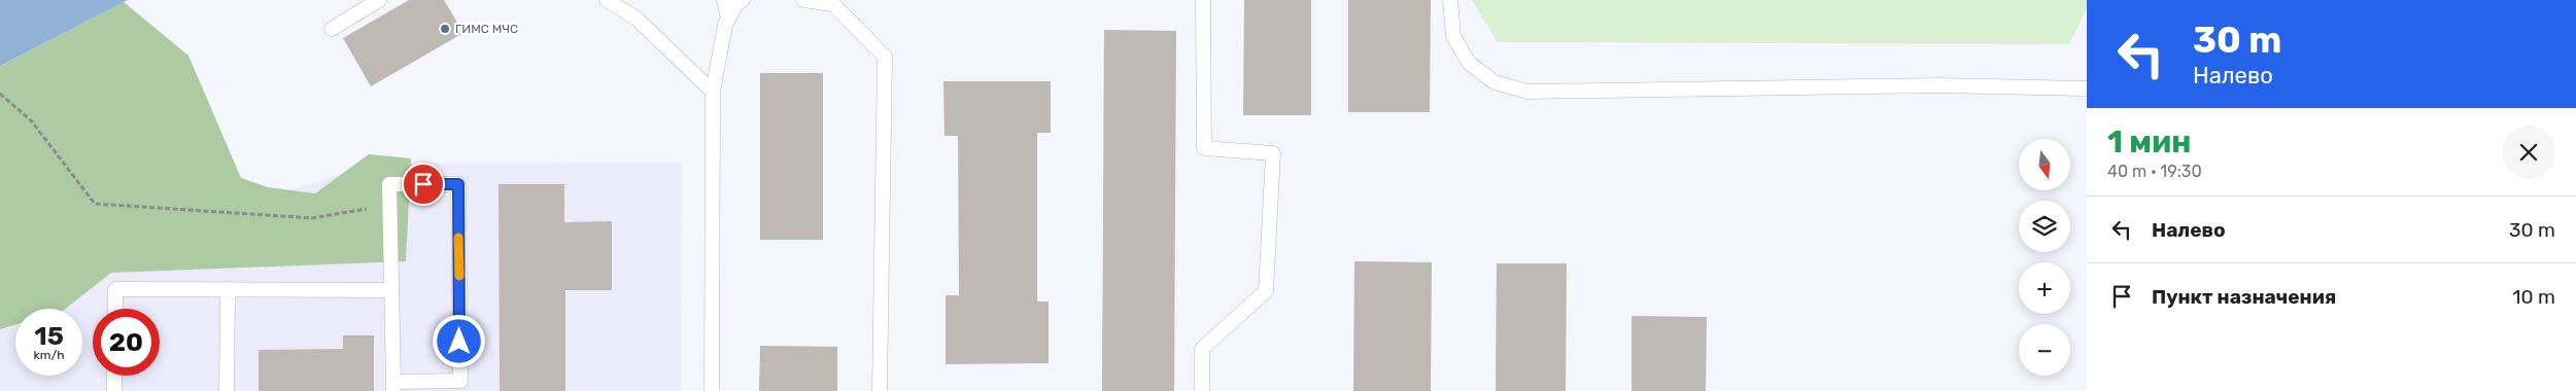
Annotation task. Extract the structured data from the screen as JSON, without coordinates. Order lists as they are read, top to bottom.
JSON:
{
  "places": ["ГИМС МЧС"],
  "north": "bottom",
  "page": {
    "turn": ["30 m", "Налево"],
    "heading": ["1 мин", "40 m · 19:30"],
    "map_buttons": ["+", "−"],
    "list": [
      {
        "name": "Налево",
        "value": "30 m"
      },
      {
        "name": "Пункт назначения",
        "value": "10 m"
      }
    ],
    "speed": "15 km/h",
    "limit": "20"
  }
}
